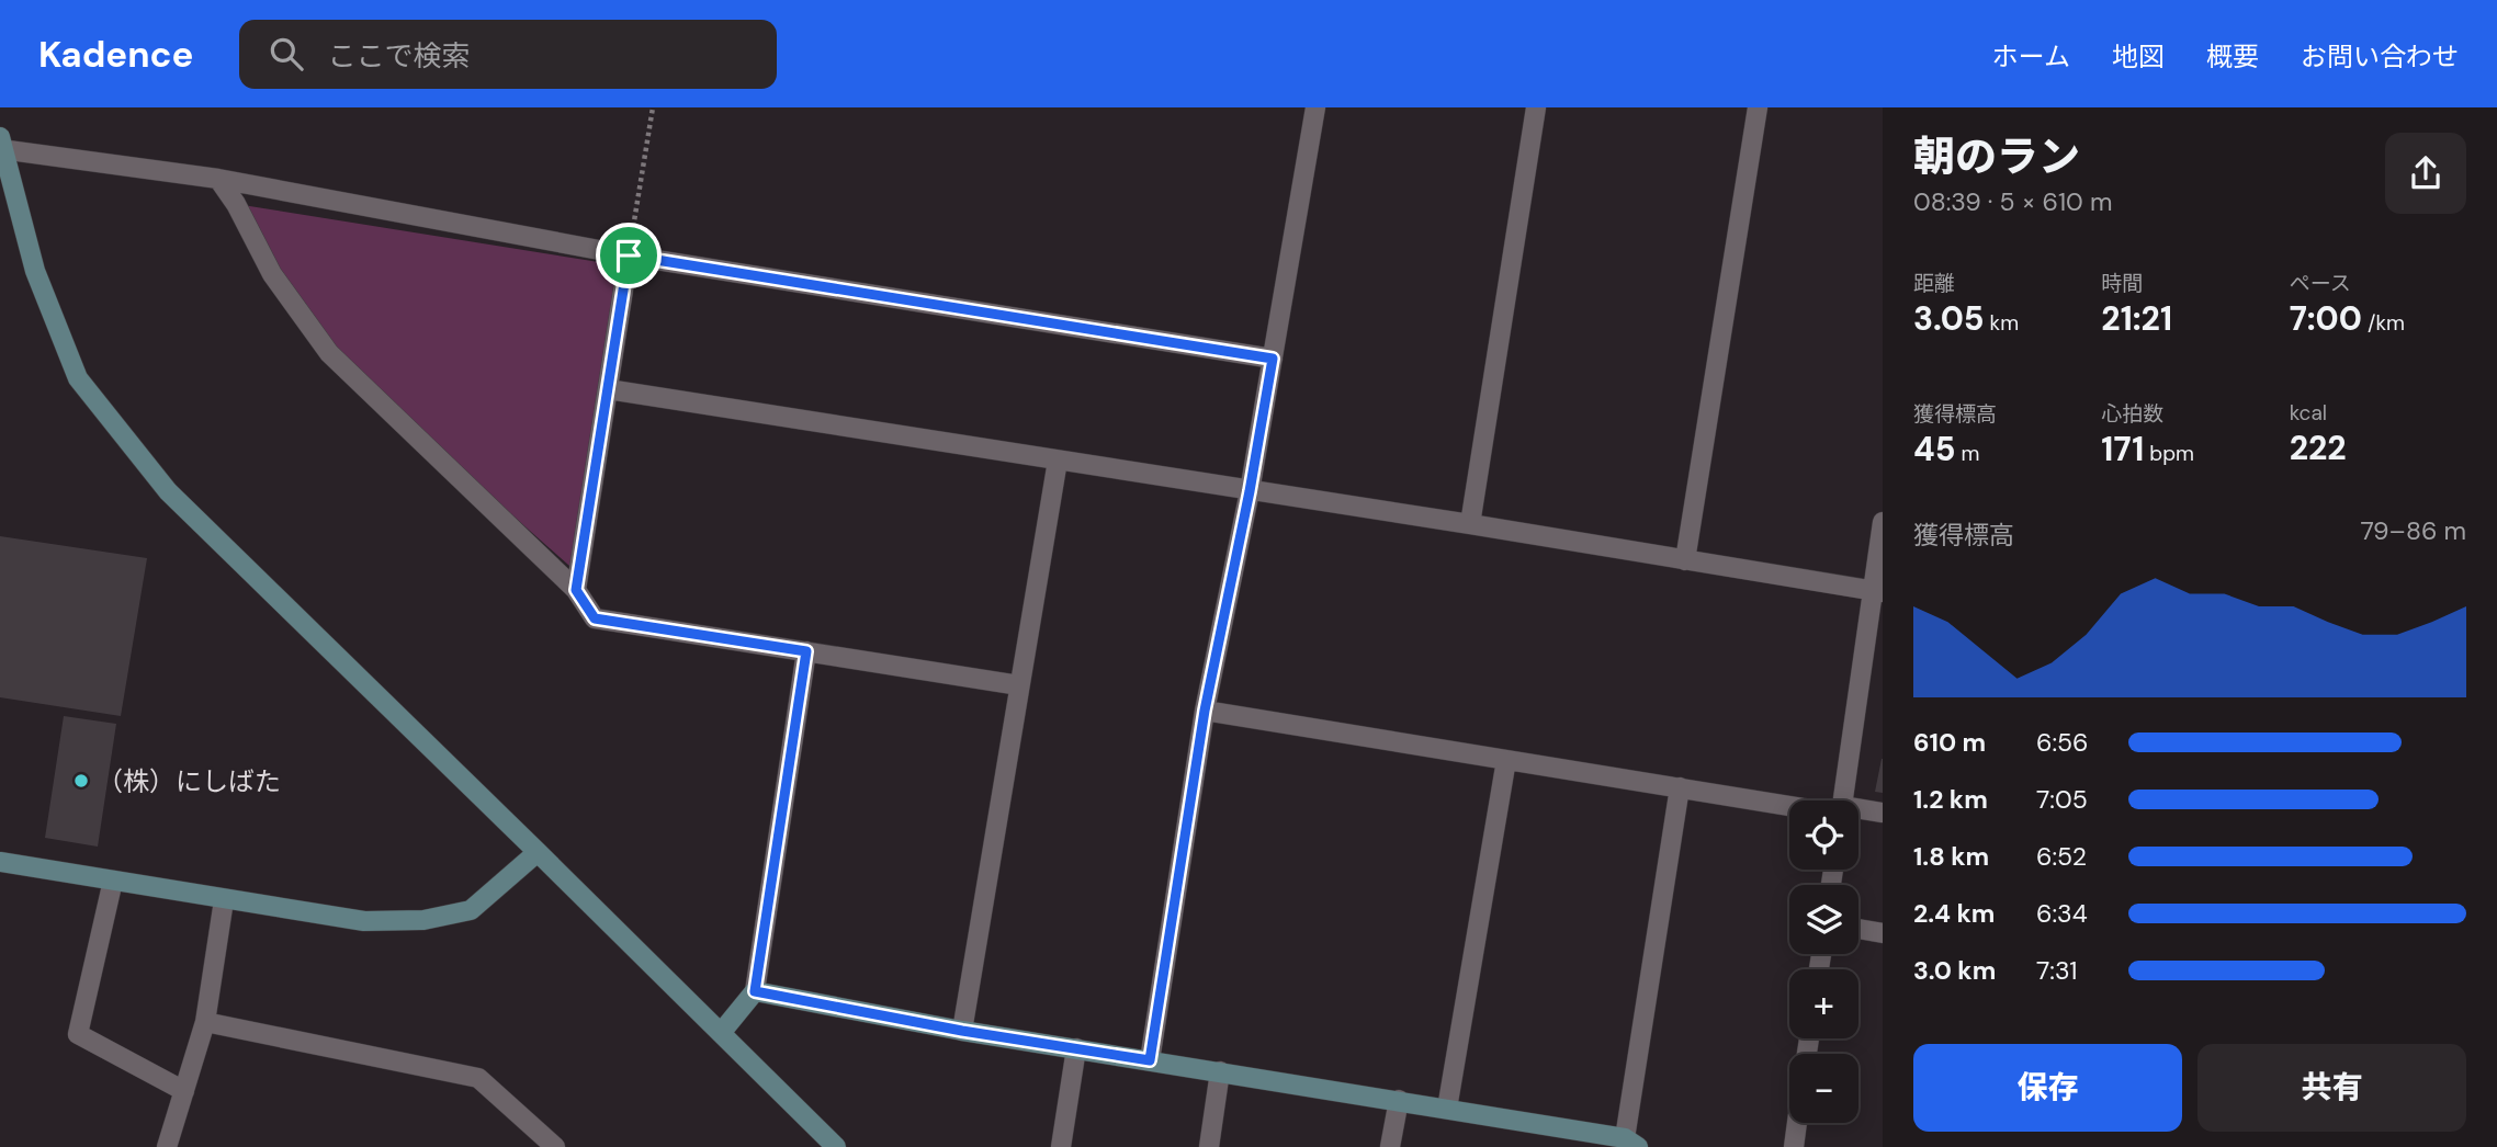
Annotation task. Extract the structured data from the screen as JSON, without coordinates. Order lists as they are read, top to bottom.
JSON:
{
  "places": ["（株）にしばた"],
  "page": {
    "header": "Kadence",
    "search": "ここで検索",
    "nav": [
      "ホーム",
      "地図",
      "概要",
      "お問い合わせ"
    ],
    "heading": ["朝のラン", "08:39 · 5 × 610 m"],
    "stats": [
      ["距離", "3.05 km"],
      ["時間", "21:21"],
      ["ペース", "7:00 /km"],
      ["獲得標高", "45 m"],
      ["心拍数", "171 bpm"],
      ["kcal", "222"]
    ],
    "chart": ["獲得標高", "79–86 m"],
    "list": [
      {
        "name": "610 m",
        "note": "6:56"
      },
      {
        "name": "1.2 km",
        "note": "7:05"
      },
      {
        "name": "1.8 km",
        "note": "6:52"
      },
      {
        "name": "2.4 km",
        "note": "6:34"
      },
      {
        "name": "3.0 km",
        "note": "7:31"
      }
    ],
    "map_buttons": ["+", "−"],
    "buttons": ["保存", "共有"]
  }
}
